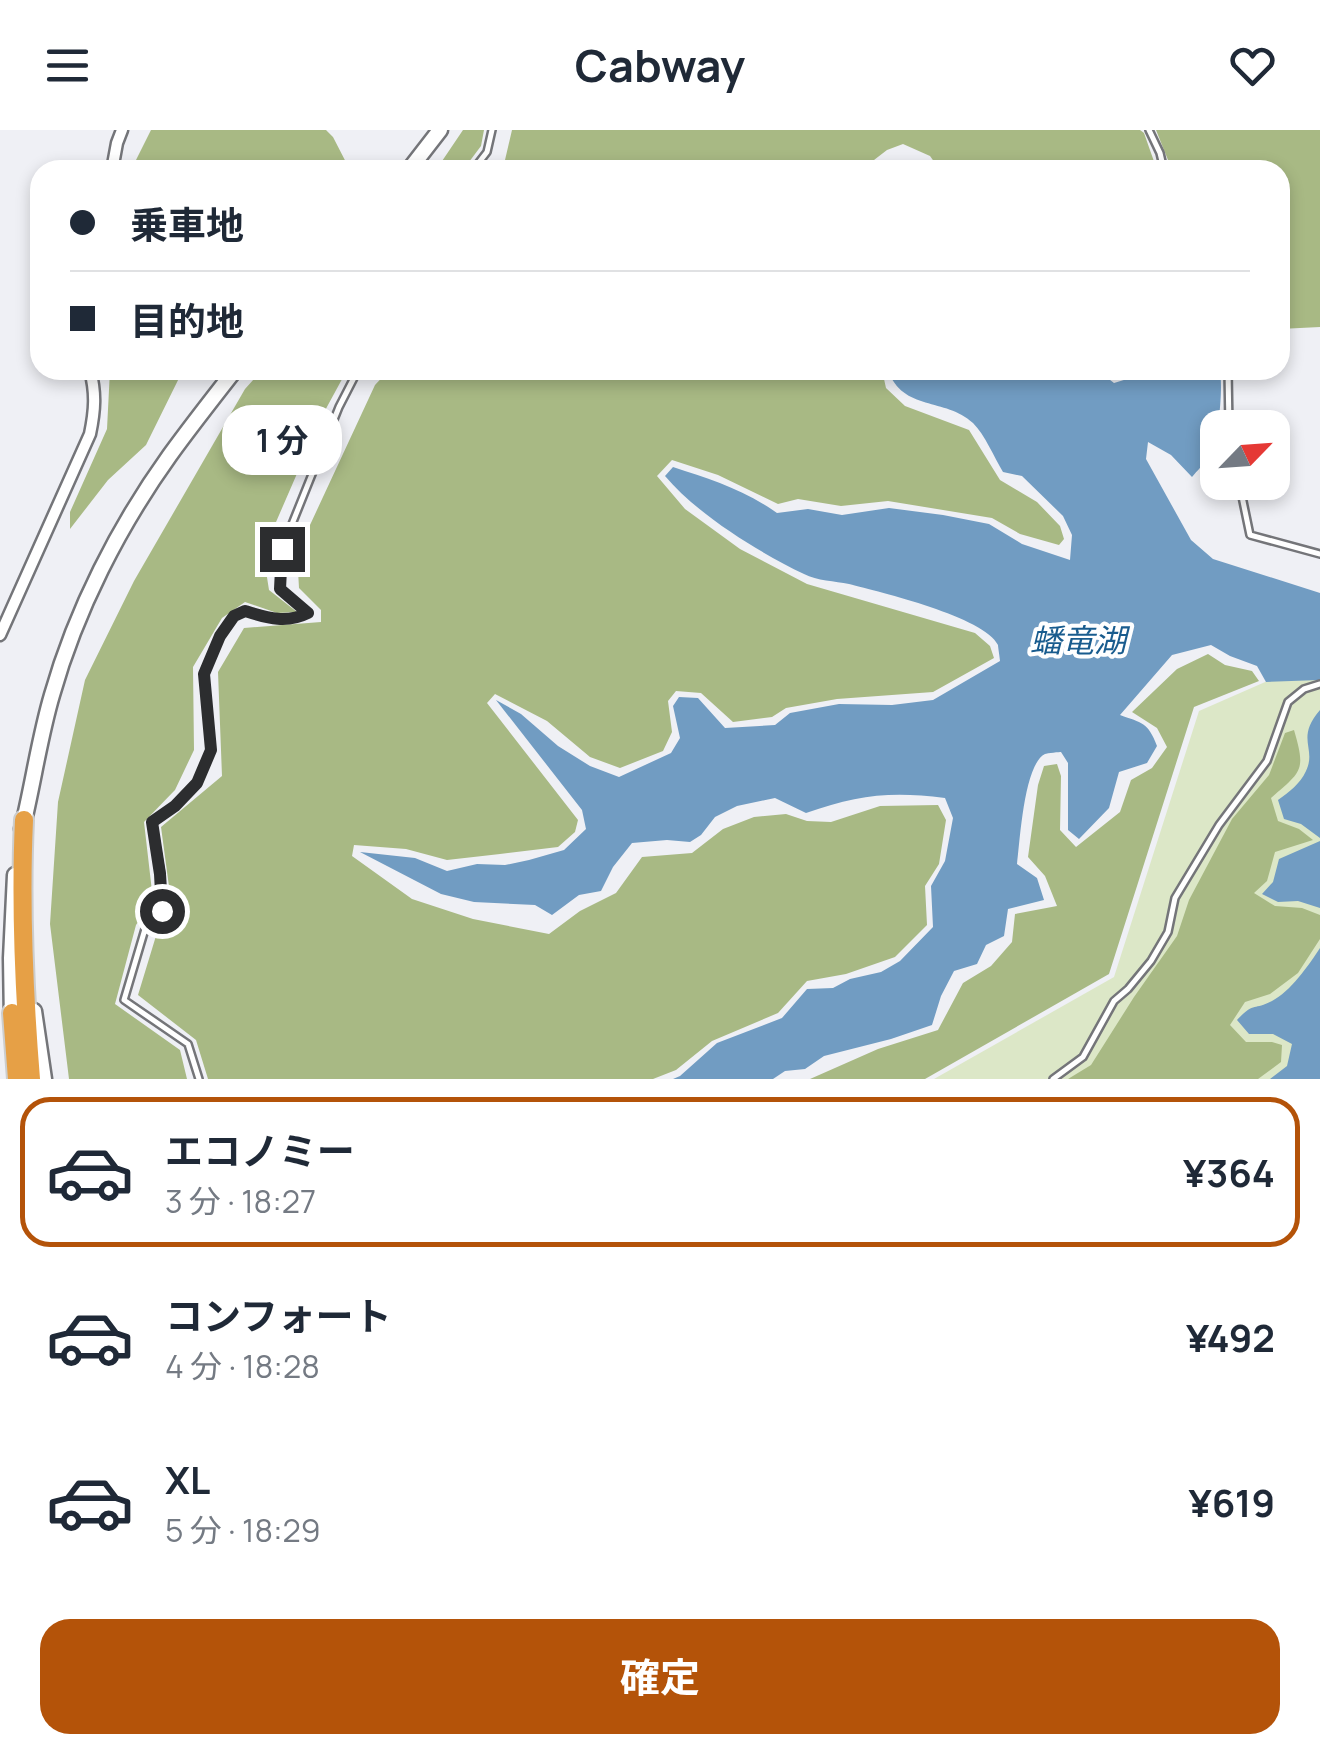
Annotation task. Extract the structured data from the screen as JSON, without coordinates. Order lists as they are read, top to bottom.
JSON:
{
  "water": ["蟠竜湖"],
  "north": "top right",
  "page": {
    "header": "Cabway",
    "banner": ["乗車地", "目的地"],
    "bubble": "1 分",
    "list": [
      {
        "name": "エコノミー",
        "note": "3 分 · 18:27",
        "value": "¥364"
      },
      {
        "name": "コンフォート",
        "note": "4 分 · 18:28",
        "value": "¥492"
      },
      {
        "name": "XL",
        "note": "5 分 · 18:29",
        "value": "¥619"
      }
    ],
    "buttons": "確定"
  }
}
